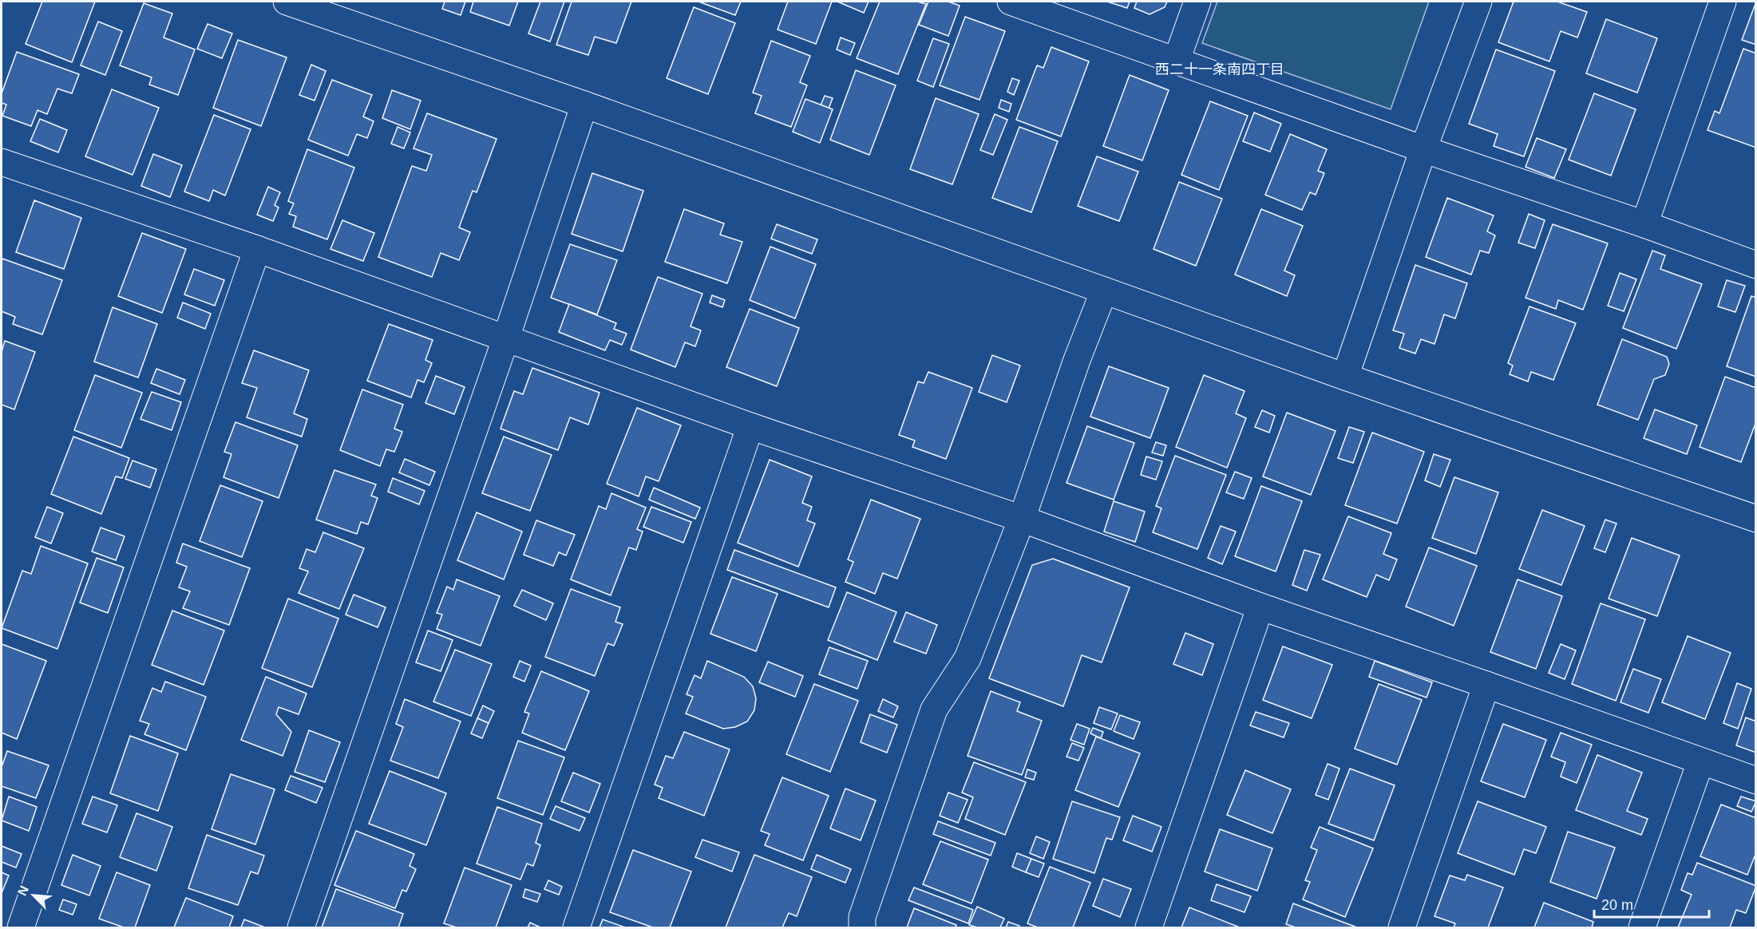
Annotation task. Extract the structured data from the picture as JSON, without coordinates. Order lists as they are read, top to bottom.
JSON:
{
  "districts": ["西二十一条南四丁目"],
  "scale_bar": "20 m",
  "north": "top left"
}
